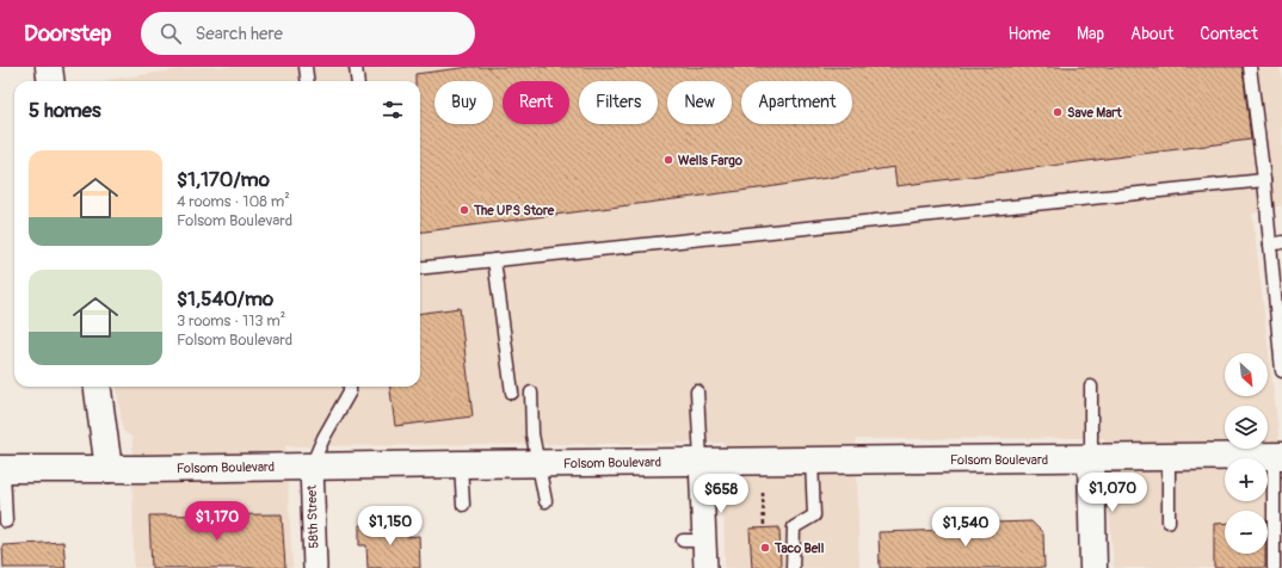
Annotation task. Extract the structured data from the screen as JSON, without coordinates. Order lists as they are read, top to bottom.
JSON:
{
  "streets": {
    "main road": ["Folsom Boulevard"],
    "street": ["58th Street"]
  },
  "crossings": [
    ["Folsom Boulevard", "58th Street"]
  ],
  "places": [
    "Save Mart",
    "Wells Fargo",
    "The UPS Store",
    "Taco Bell"
  ],
  "north": "bottom right",
  "page": {
    "header": "Doorstep",
    "search": "Search here",
    "nav": [
      "Home",
      "Map",
      "About",
      "Contact"
    ],
    "chip": [
      "Buy",
      "Rent",
      "Filters",
      "New",
      "Apartment"
    ],
    "heading": "5 homes",
    "list": [
      {
        "name": "$1,170/mo",
        "note": "4 rooms · 108 m² · Folsom Boulevard"
      },
      {
        "name": "$1,540/mo",
        "note": "3 rooms · 113 m² · Folsom Boulevard"
      }
    ],
    "map_buttons": ["+", "−"],
    "price": [
      "$1,070",
      "$658",
      "$1,170",
      "$1,150",
      "$1,540"
    ]
  }
}
